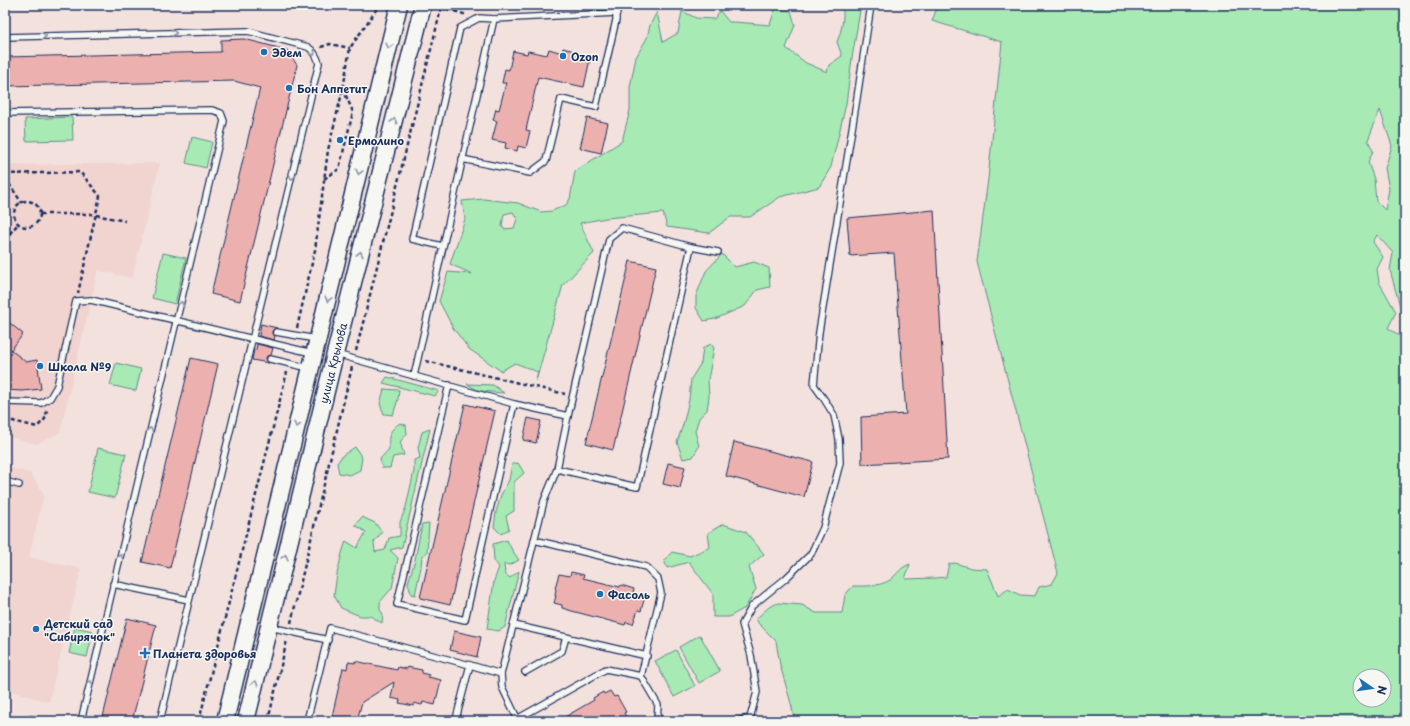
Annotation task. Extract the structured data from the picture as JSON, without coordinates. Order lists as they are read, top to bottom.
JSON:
{
  "streets": {
    "main road": ["улица Крылова"]
  },
  "places": {
    "other": [
      "Эдем",
      "Ozon",
      "Бон Аппетит",
      "Ермолино",
      "Школа №9",
      "Фасоль",
      "Детский сад \"Сибирячок\""
    ],
    "health": ["Планета здоровья"]
  },
  "north": "right"
}
